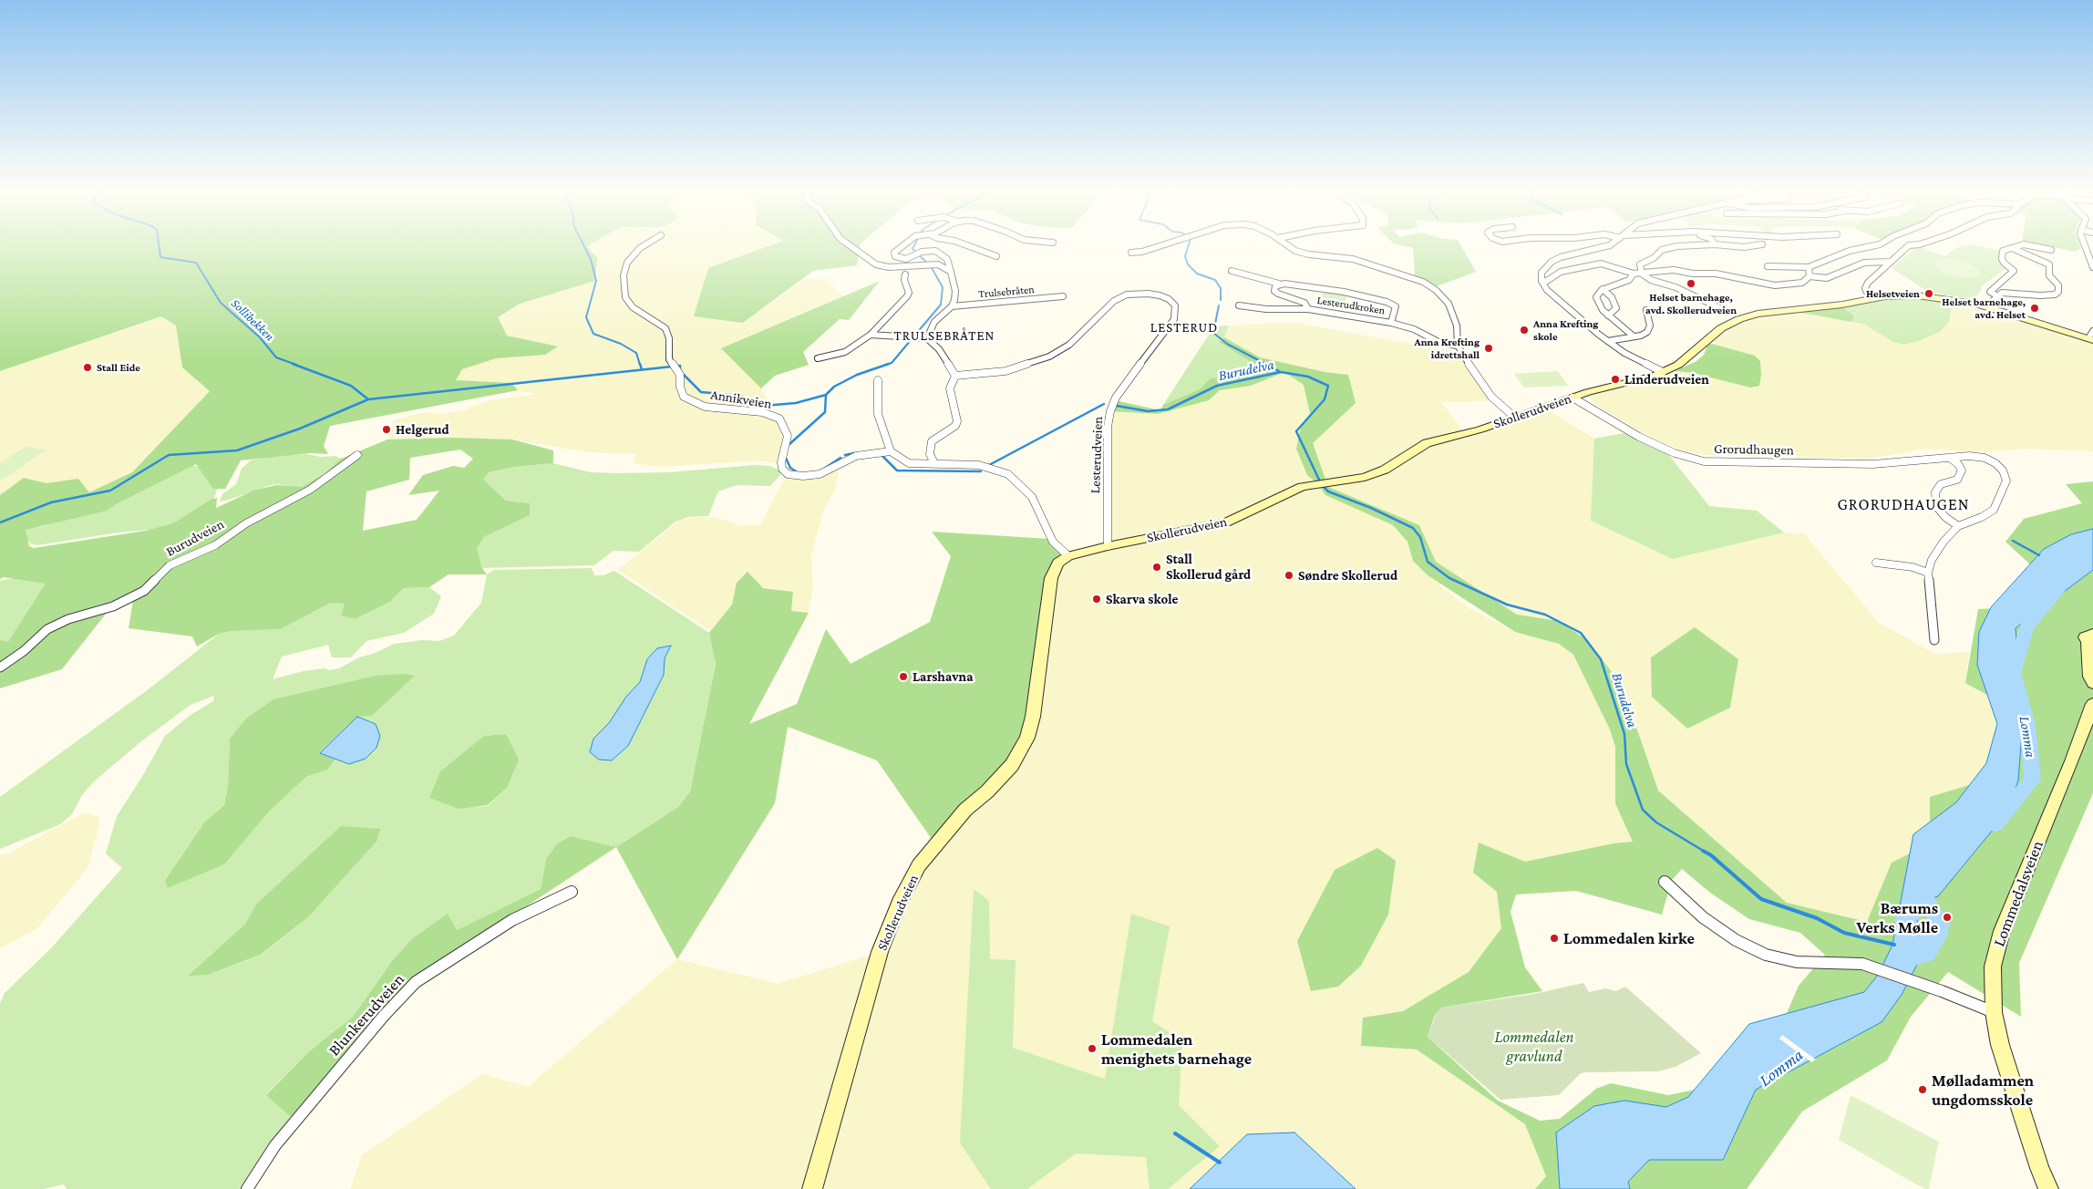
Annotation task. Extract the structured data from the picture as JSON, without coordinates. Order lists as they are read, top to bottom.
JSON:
{
  "streets": {
    "street": [
      "Trulsebråten",
      "Lesterudkroken",
      "Annikveien",
      "Skollerudveien",
      "Grorudhaugen",
      "Lesterudveien",
      "Burudveien",
      "Lommedalsveien",
      "Blunkerudveien"
    ]
  },
  "crossings": [
    ["Skollerudveien", "Grorudhaugen"],
    ["Skollerudveien", "Lesterudveien"]
  ],
  "districts": ["LESTERUD", "TRULSEBRÅTEN", "GRORUDHAUGEN"],
  "water": ["Sollibekken", "Burudelva", "Lomma"],
  "parks": ["Lommedalen gravlund"],
  "places": [
    "Helset barnehage, avd. Skollerudveien",
    "Helsetveien",
    "Helset barnehage, avd. Helset",
    "Anna Krefting skole",
    "Anna Krefting idrettshall",
    "Stall Eide",
    "Linderudveien",
    "Helgerud",
    "Stall Skollerud gård",
    "Søndre Skollerud",
    "Skarva skole",
    "Larshavna",
    "Bærums Verks Mølle",
    "Lommedalen kirke",
    "Lommedalen menighets barnehage",
    "Mølladammen ungdomsskole"
  ]
}
